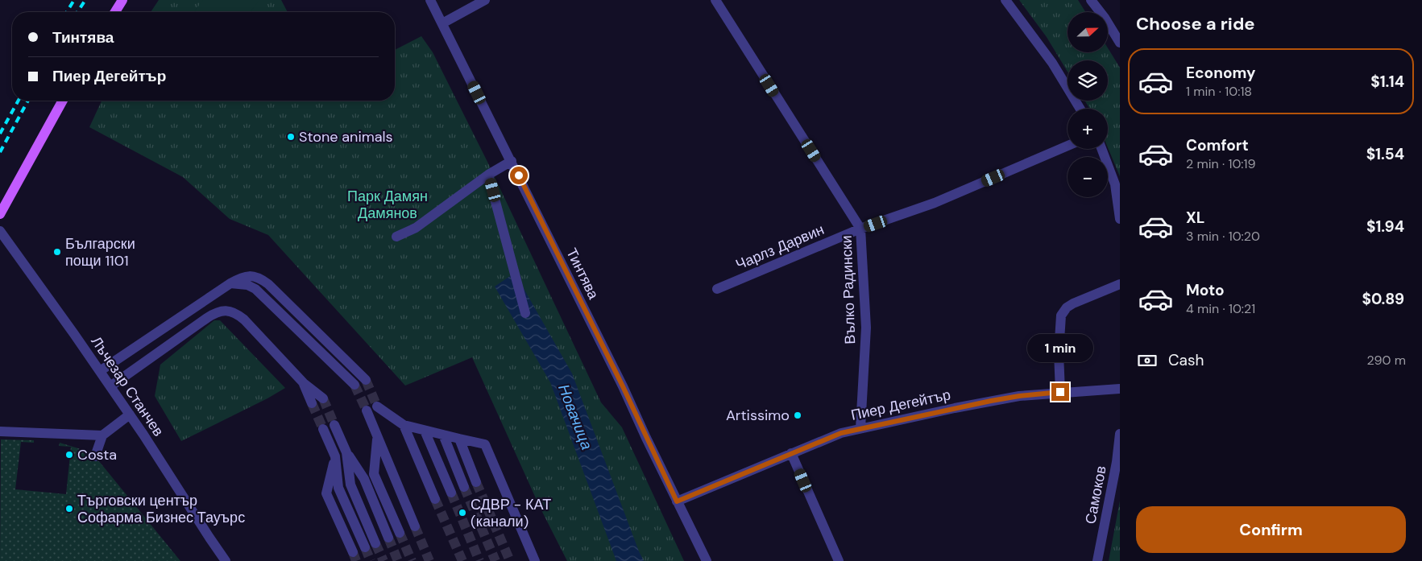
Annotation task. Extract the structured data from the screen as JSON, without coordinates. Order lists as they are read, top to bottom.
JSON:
{
  "streets": {
    "street": [
      "Чарлз Дарвин",
      "Тинтява",
      "Вълко Радински",
      "Лъчезар Станчев",
      "Пиер Дегейтър",
      "Самоков"
    ]
  },
  "crossings": [
    ["Чарлз Дарвин", "Вълко Радински"],
    ["Тинтява", "Пиер Дегейтър"],
    ["Вълко Радински", "Пиер Дегейтър"]
  ],
  "water": ["Новачица"],
  "parks": ["Парк Дамян Дамянов"],
  "places": [
    "Stone animals",
    "Български пощи 1101",
    "Artissimo",
    "Costa",
    "Търговски център Софарма Бизнес Тауърс",
    "СДВР - КАТ (канали)"
  ],
  "north": "right",
  "page": {
    "heading": "Choose a ride",
    "map_buttons": ["+", "−"],
    "banner": ["Тинтява", "Пиер Дегейтър"],
    "list": [
      {
        "name": "Economy",
        "note": "1 min · 10:18",
        "value": "$1.14"
      },
      {
        "name": "Comfort",
        "note": "2 min · 10:19",
        "value": "$1.54"
      },
      {
        "name": "XL",
        "note": "3 min · 10:20",
        "value": "$1.94"
      },
      {
        "name": "Moto",
        "note": "4 min · 10:21",
        "value": "$0.89"
      }
    ],
    "bubble": "1 min",
    "pay": ["Cash", "290 m"],
    "buttons": "Confirm"
  }
}
